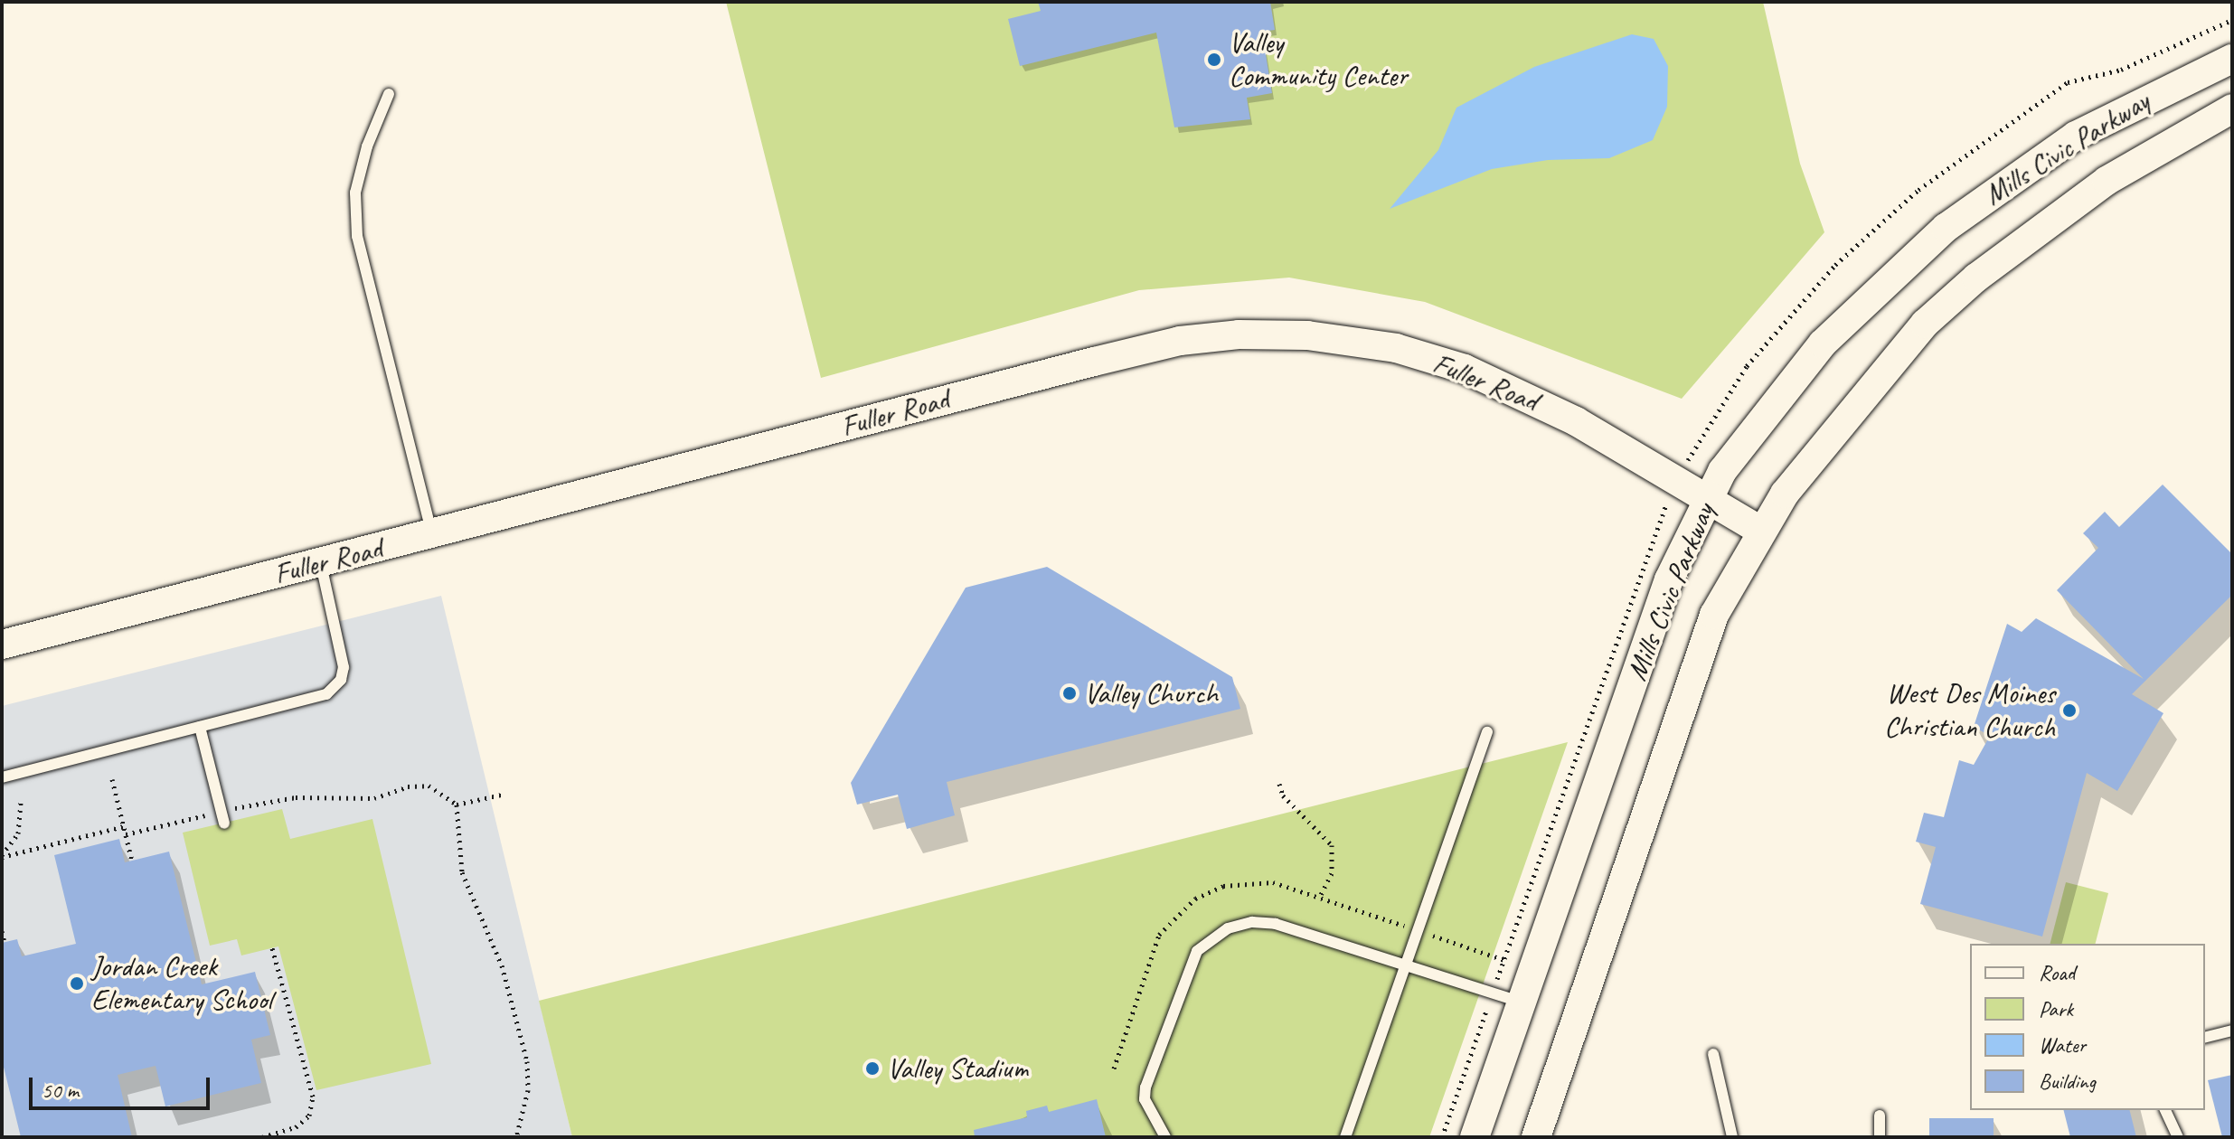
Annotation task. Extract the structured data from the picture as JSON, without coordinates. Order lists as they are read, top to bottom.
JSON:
{
  "streets": {
    "main road": ["Mills Civic Parkway", "Fuller Road"]
  },
  "crossings": [
    ["Mills Civic Parkway", "Fuller Road"]
  ],
  "places": [
    "Valley Community Center",
    "Valley Church",
    "West Des Moines Christian Church",
    "Jordan Creek Elementary School",
    "Valley Stadium"
  ],
  "legend": [
    "Road",
    "Park",
    "Water",
    "Building"
  ],
  "scale_bar": "50 m"
}
